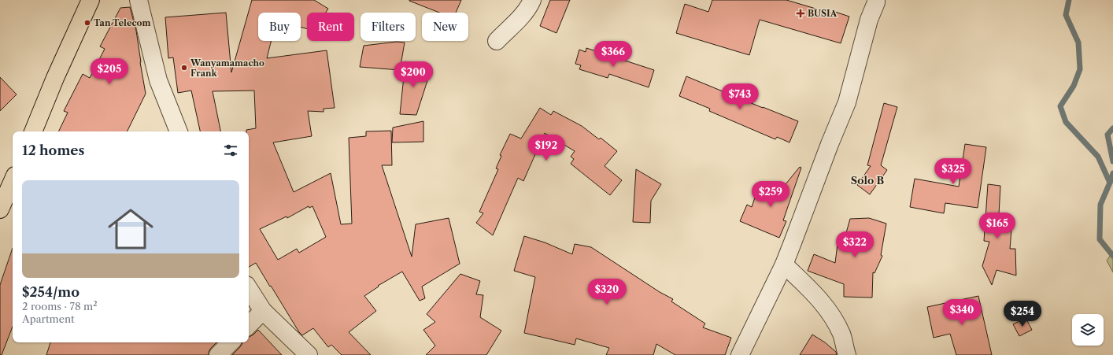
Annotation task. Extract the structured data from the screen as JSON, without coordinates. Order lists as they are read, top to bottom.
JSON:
{
  "districts": ["Solo B"],
  "places": {
    "health": ["BUSIA"],
    "other": ["Tan Telecom", "Wanyamamacho Frank"]
  },
  "page": {
    "chip": [
      "Buy",
      "Rent",
      "Filters",
      "New"
    ],
    "price": [
      "$366",
      "$205",
      "$200",
      "$743",
      "$192",
      "$325",
      "$259",
      "$165",
      "$322",
      "$320",
      "$340",
      "$254"
    ],
    "heading": "12 homes",
    "list": [
      {
        "name": "$254/mo",
        "note": "2 rooms · 78 m² · Apartment"
      }
    ]
  }
}
